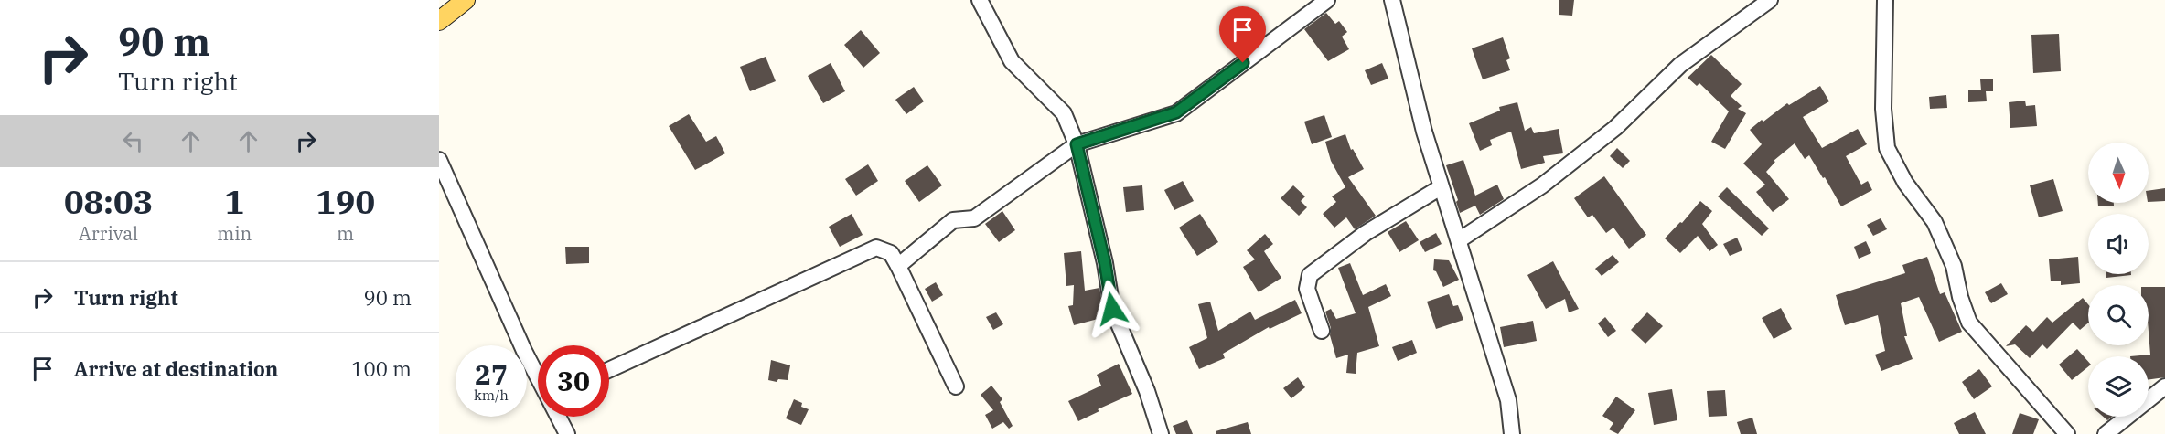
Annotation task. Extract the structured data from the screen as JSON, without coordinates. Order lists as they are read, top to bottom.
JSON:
{
  "north": "bottom",
  "page": {
    "turn": ["90 m", "Turn right"],
    "eta": [
      "08:03",
      "Arrival",
      "1",
      "min",
      "190",
      "m"
    ],
    "list": [
      {
        "name": "Turn right",
        "value": "90 m"
      },
      {
        "name": "Arrive at destination",
        "value": "100 m"
      }
    ],
    "speed": "27 km/h",
    "limit": "30"
  }
}
